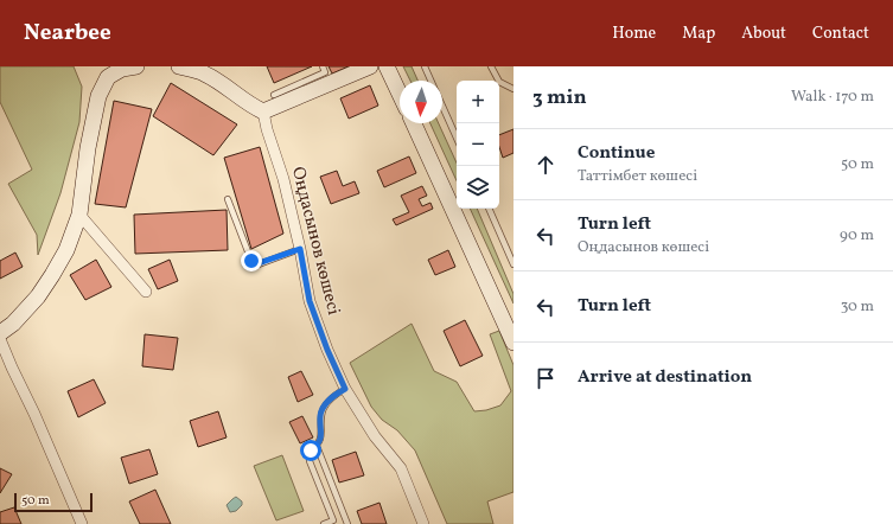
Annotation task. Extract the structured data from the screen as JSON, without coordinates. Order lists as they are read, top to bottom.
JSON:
{
  "streets": {
    "street": ["Оңдасынов көшесі"]
  },
  "scale_bar": "50 m",
  "north": "bottom",
  "page": {
    "header": "Nearbee",
    "nav": [
      "Home",
      "Map",
      "About",
      "Contact"
    ],
    "heading": ["3 min", "Walk · 170 m"],
    "map_buttons": ["+", "−"],
    "list": [
      ["Continue", "Таттімбет көшесі", "50 m"],
      ["Turn left", "Оңдасынов көшесі", "90 m"],
      ["Turn left", "30 m"],
      "Arrive at destination"
    ],
    "scale": "50 m"
  }
}
